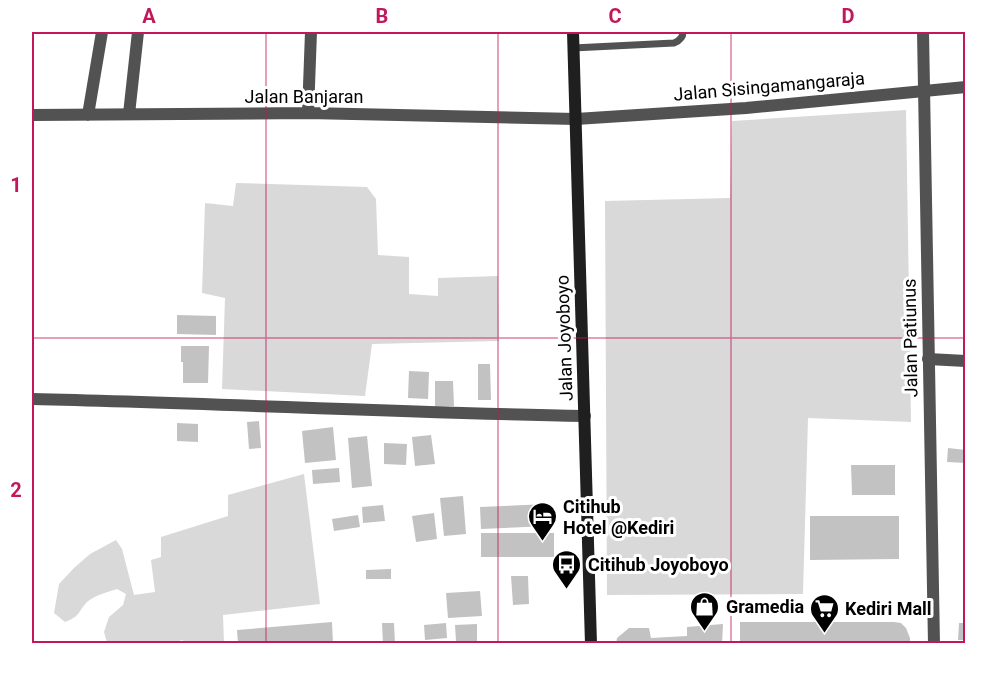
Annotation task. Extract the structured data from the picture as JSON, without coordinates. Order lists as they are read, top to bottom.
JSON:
{
  "streets": {
    "main road": ["Jalan Joyoboyo"],
    "street": ["Jalan Sisingamangaraja", "Jalan Banjaran", "Jalan Patiunus"]
  },
  "crossings": [
    ["Jalan Sisingamangaraja", "Jalan Banjaran"],
    ["Jalan Sisingamangaraja", "Jalan Joyoboyo"],
    ["Jalan Sisingamangaraja", "Jalan Patiunus"],
    ["Jalan Banjaran", "Jalan Joyoboyo"]
  ],
  "places": {
    "hotel": ["Citihub Hotel @Kediri"],
    "bus stop": ["Citihub Joyoboyo"],
    "shop": ["Gramedia"],
    "supermarket": ["Kediri Mall"]
  },
  "grid": {
    "columns": [
      "A",
      "B",
      "C",
      "D"
    ],
    "rows": ["1", "2"]
  }
}
